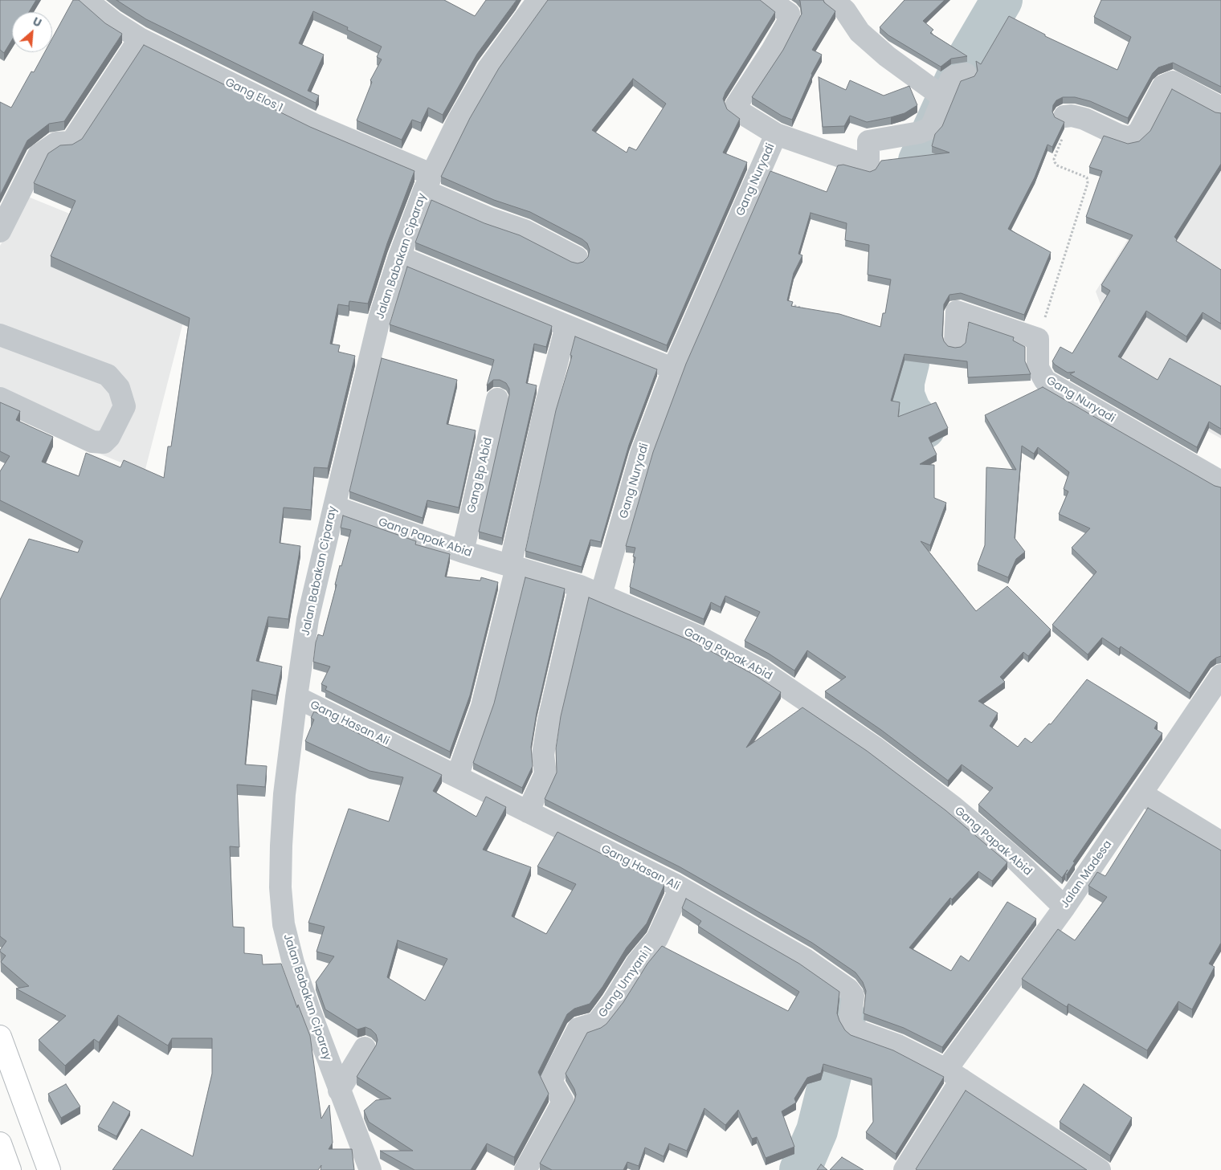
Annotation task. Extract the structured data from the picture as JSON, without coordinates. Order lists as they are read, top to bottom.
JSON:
{
  "streets": {
    "street": [
      "Gang Elos 1",
      "Gang Nuryadi",
      "Jalan Babakan Ciparay",
      "Gang Bp Abid",
      "Gang Papak Abid",
      "Gang Hasan Ali",
      "Jalan Madesa",
      "Gang Umyani 1"
    ]
  },
  "crossings": [
    ["Gang Elos 1", "Jalan Babakan Ciparay"],
    ["Gang Nuryadi", "Gang Papak Abid"],
    ["Jalan Babakan Ciparay", "Gang Papak Abid"],
    ["Jalan Babakan Ciparay", "Gang Hasan Ali"],
    ["Gang Bp Abid", "Gang Papak Abid"],
    ["Gang Papak Abid", "Jalan Madesa"],
    ["Gang Hasan Ali", "Jalan Madesa"],
    ["Gang Hasan Ali", "Gang Umyani 1"]
  ],
  "north": "top right"
}
